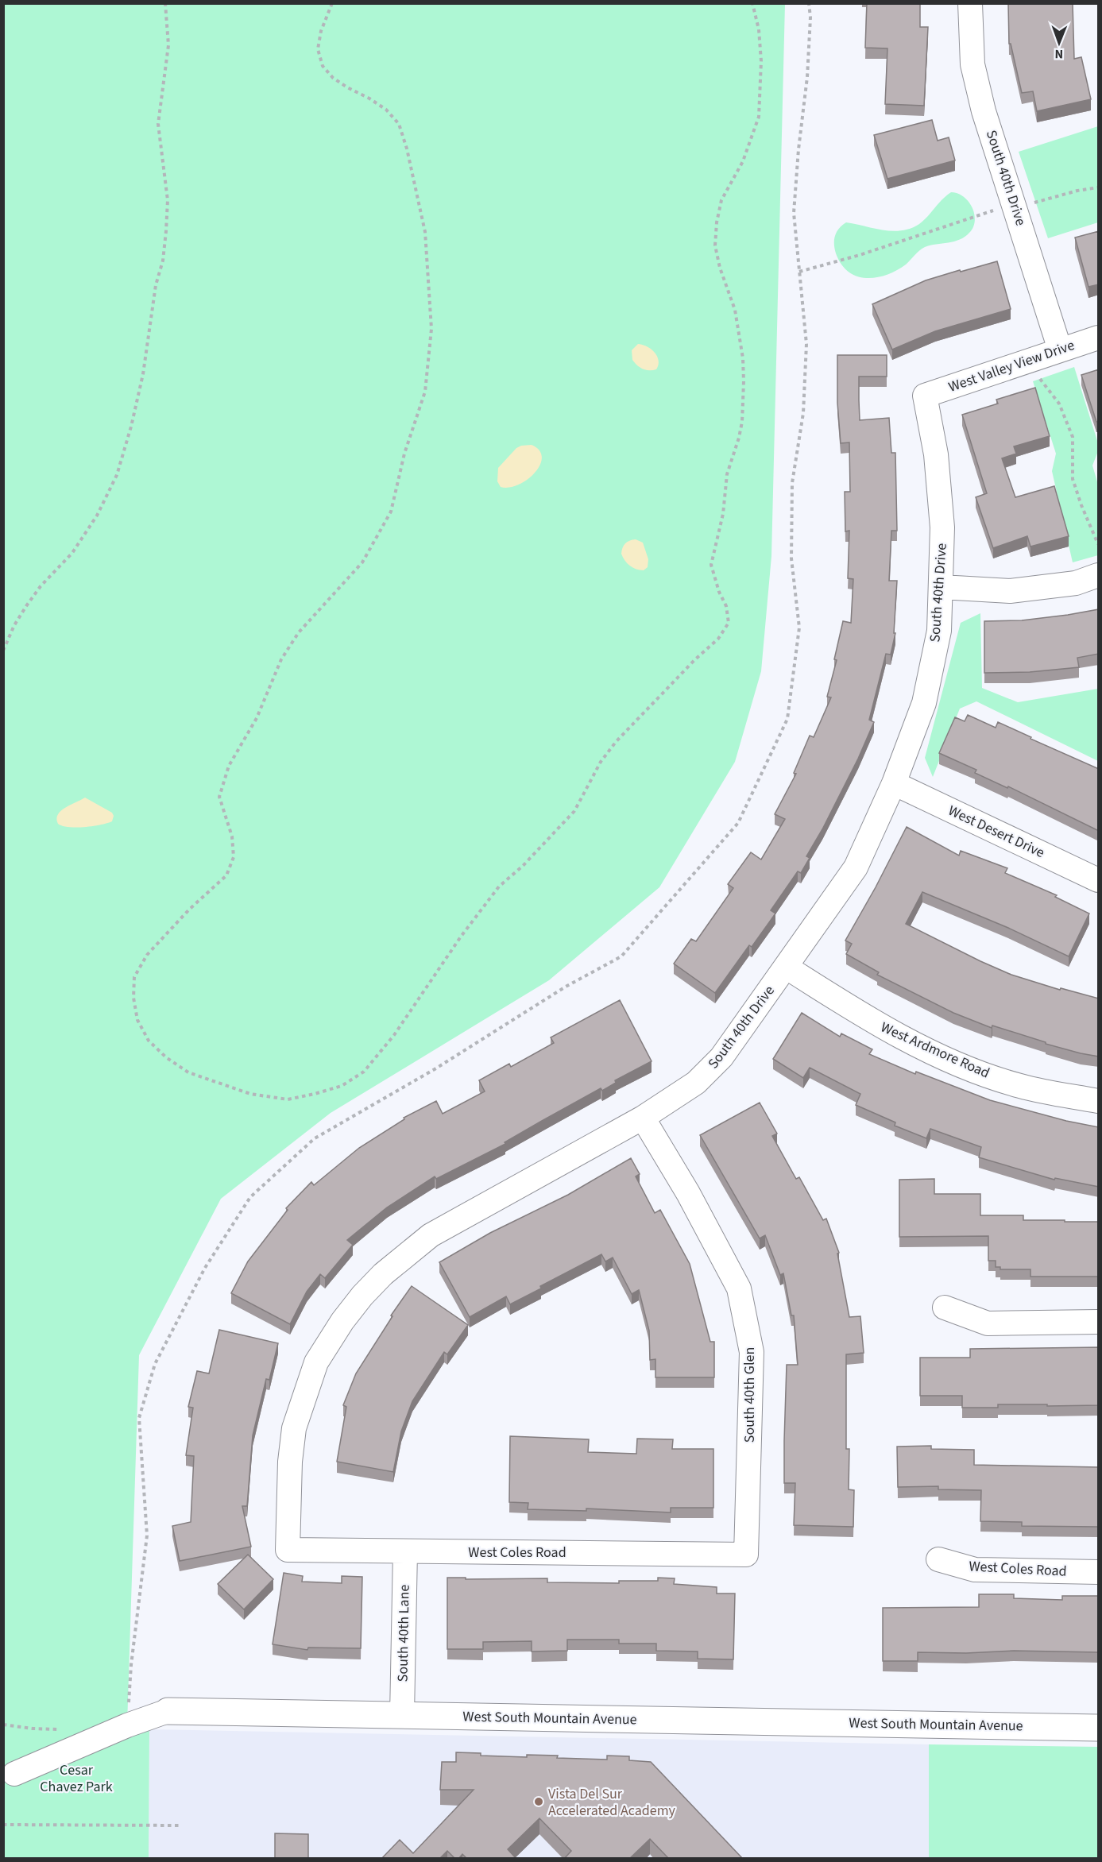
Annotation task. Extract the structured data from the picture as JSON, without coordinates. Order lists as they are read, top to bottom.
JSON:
{
  "streets": {
    "street": [
      "South 40th Drive",
      "West Valley View Drive",
      "West Desert Drive",
      "West Ardmore Road",
      "South 40th Glen",
      "West Coles Road",
      "South 40th Lane",
      "West South Mountain Avenue"
    ]
  },
  "crossings": [
    ["South 40th Drive", "West Valley View Drive"],
    ["South 40th Drive", "West Desert Drive"],
    ["South 40th Drive", "West Ardmore Road"],
    ["South 40th Drive", "South 40th Glen"],
    ["South 40th Drive", "West Coles Road"],
    ["South 40th Glen", "West Coles Road"],
    ["West Coles Road", "South 40th Lane"],
    ["South 40th Lane", "West South Mountain Avenue"]
  ],
  "parks": ["Cesar Chavez Park"],
  "places": ["Vista Del Sur Accelerated Academy"],
  "north": "bottom"
}
